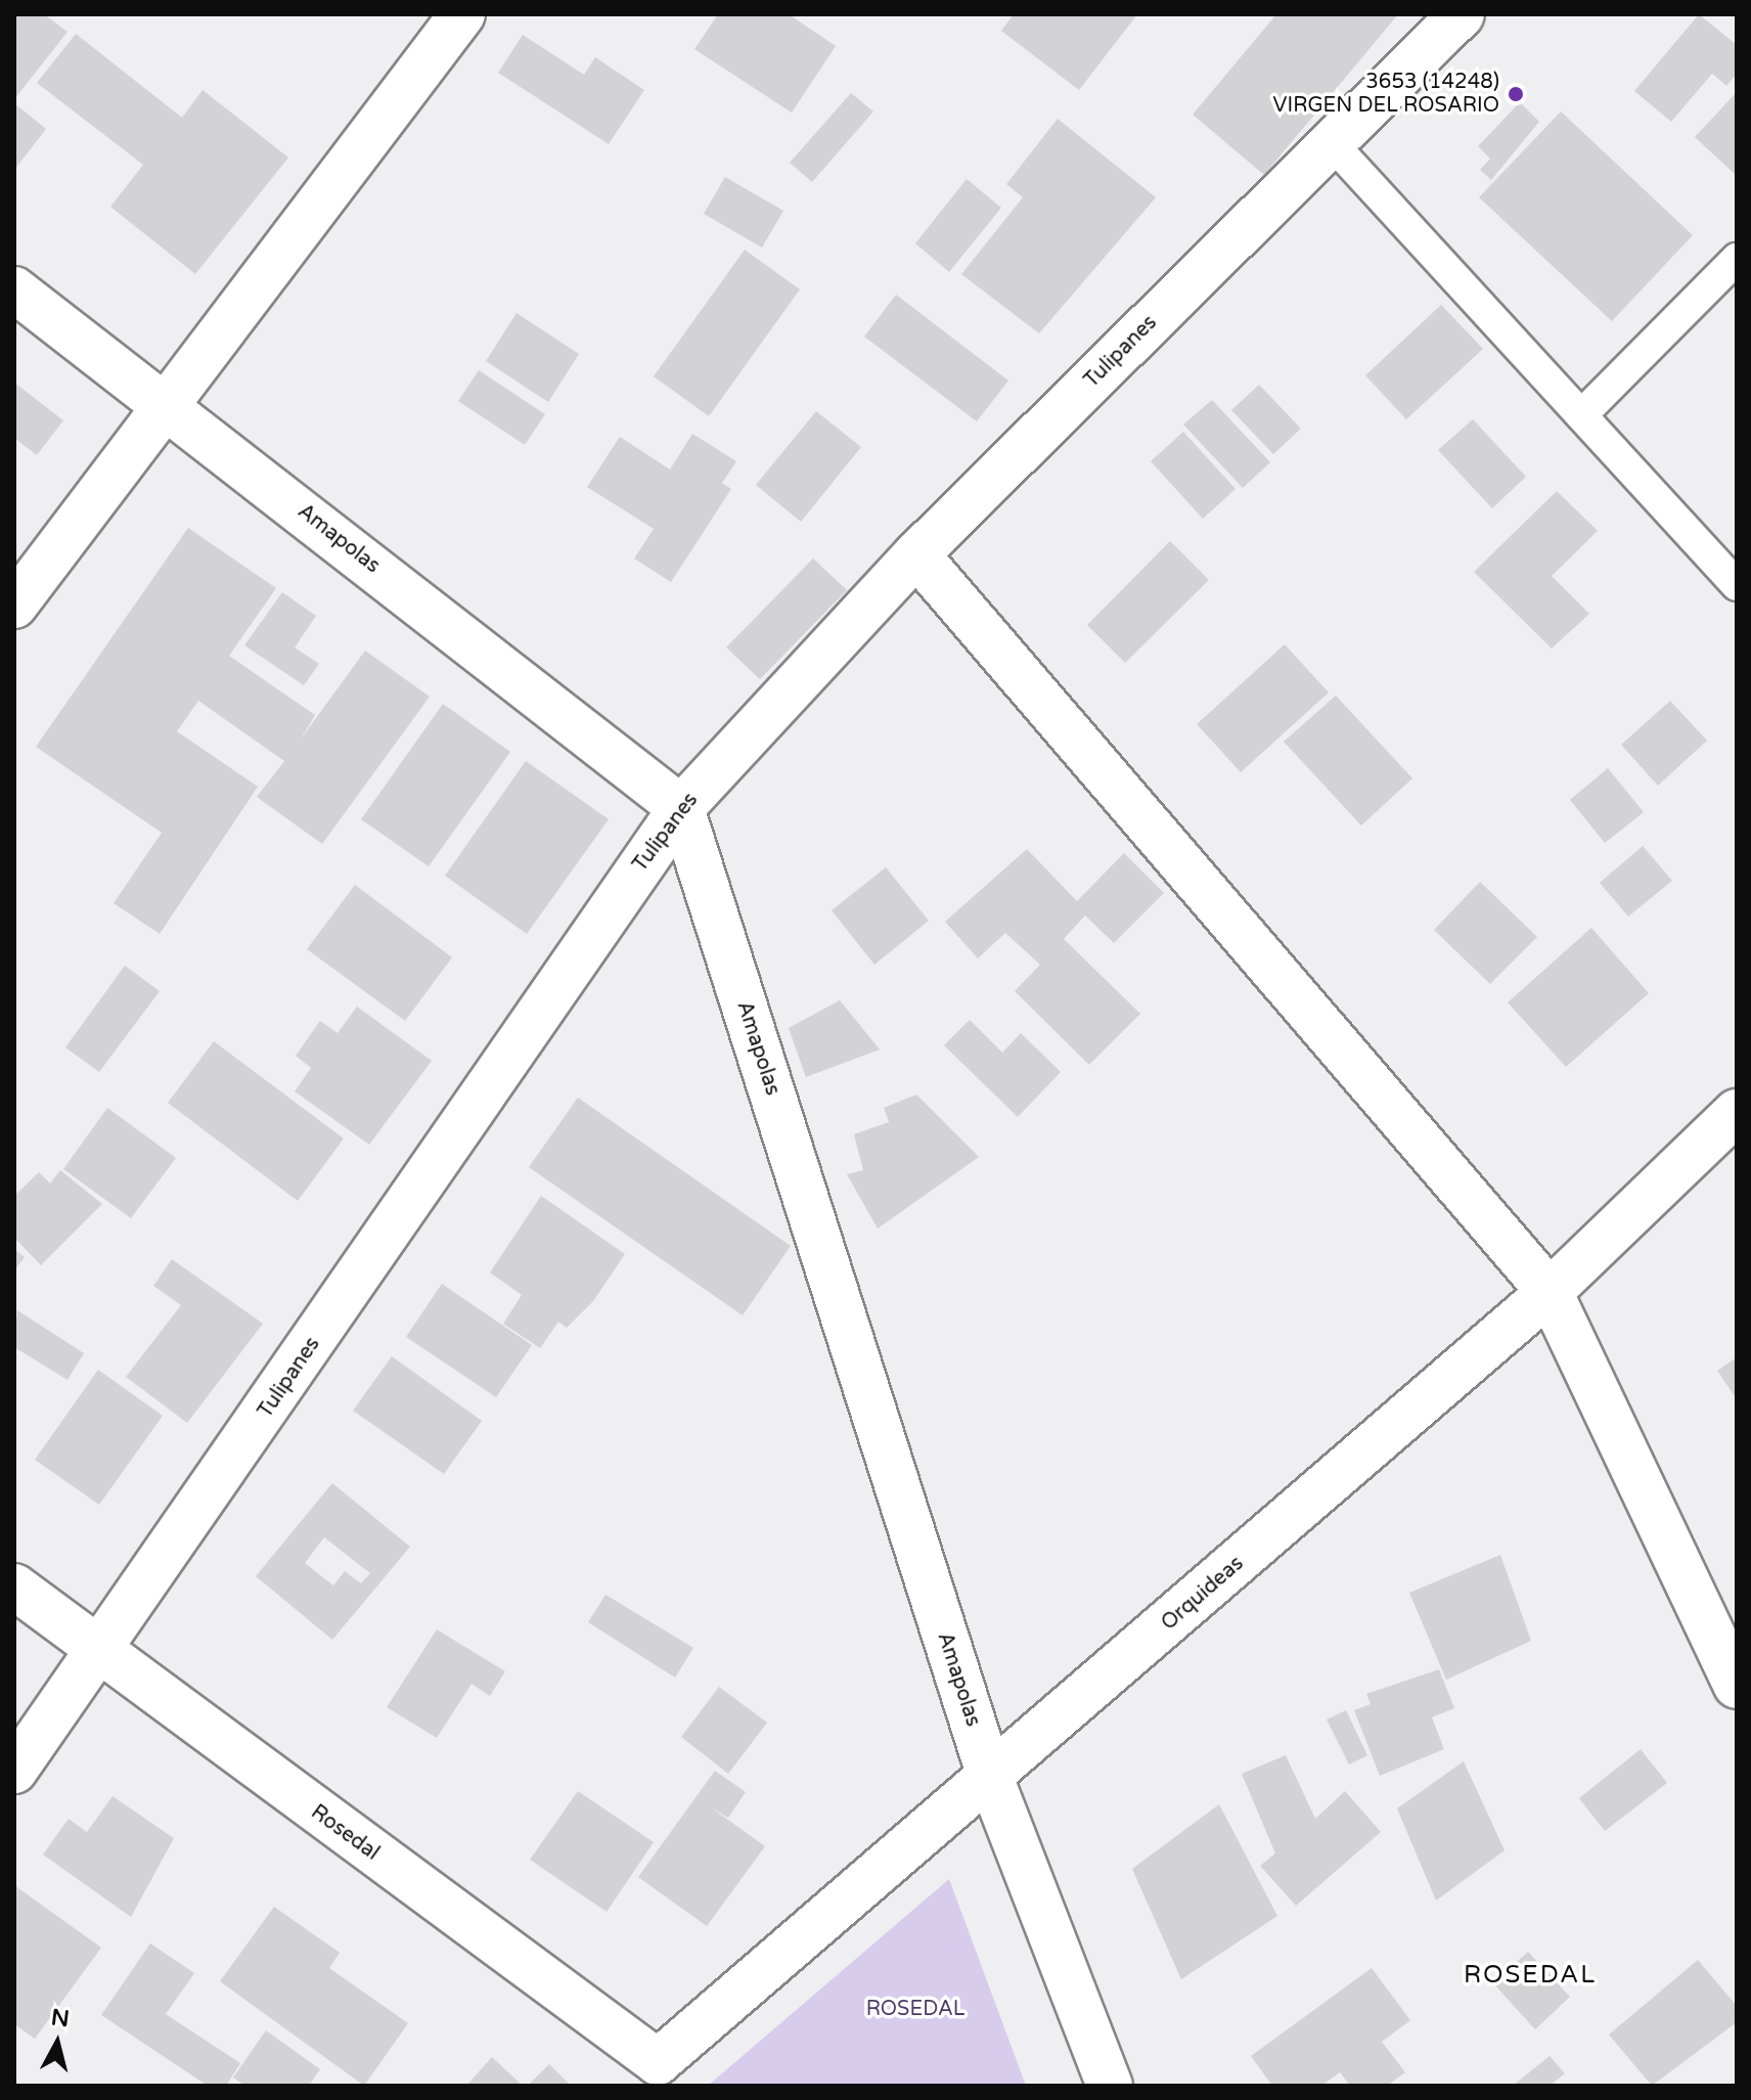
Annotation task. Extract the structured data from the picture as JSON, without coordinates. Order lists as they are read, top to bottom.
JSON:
{
  "streets": {
    "street": [
      "Tulipanes",
      "Amapolas",
      "Orquideas",
      "Rosedal"
    ]
  },
  "crossings": [
    ["Tulipanes", "Amapolas"],
    ["Tulipanes", "Rosedal"],
    ["Amapolas", "Orquideas"],
    ["Orquideas", "Rosedal"]
  ],
  "districts": ["ROSEDAL"],
  "parks": ["ROSEDAL"],
  "places": ["3653 (14248) VIRGEN DEL ROSARIO"],
  "north": "top"
}
